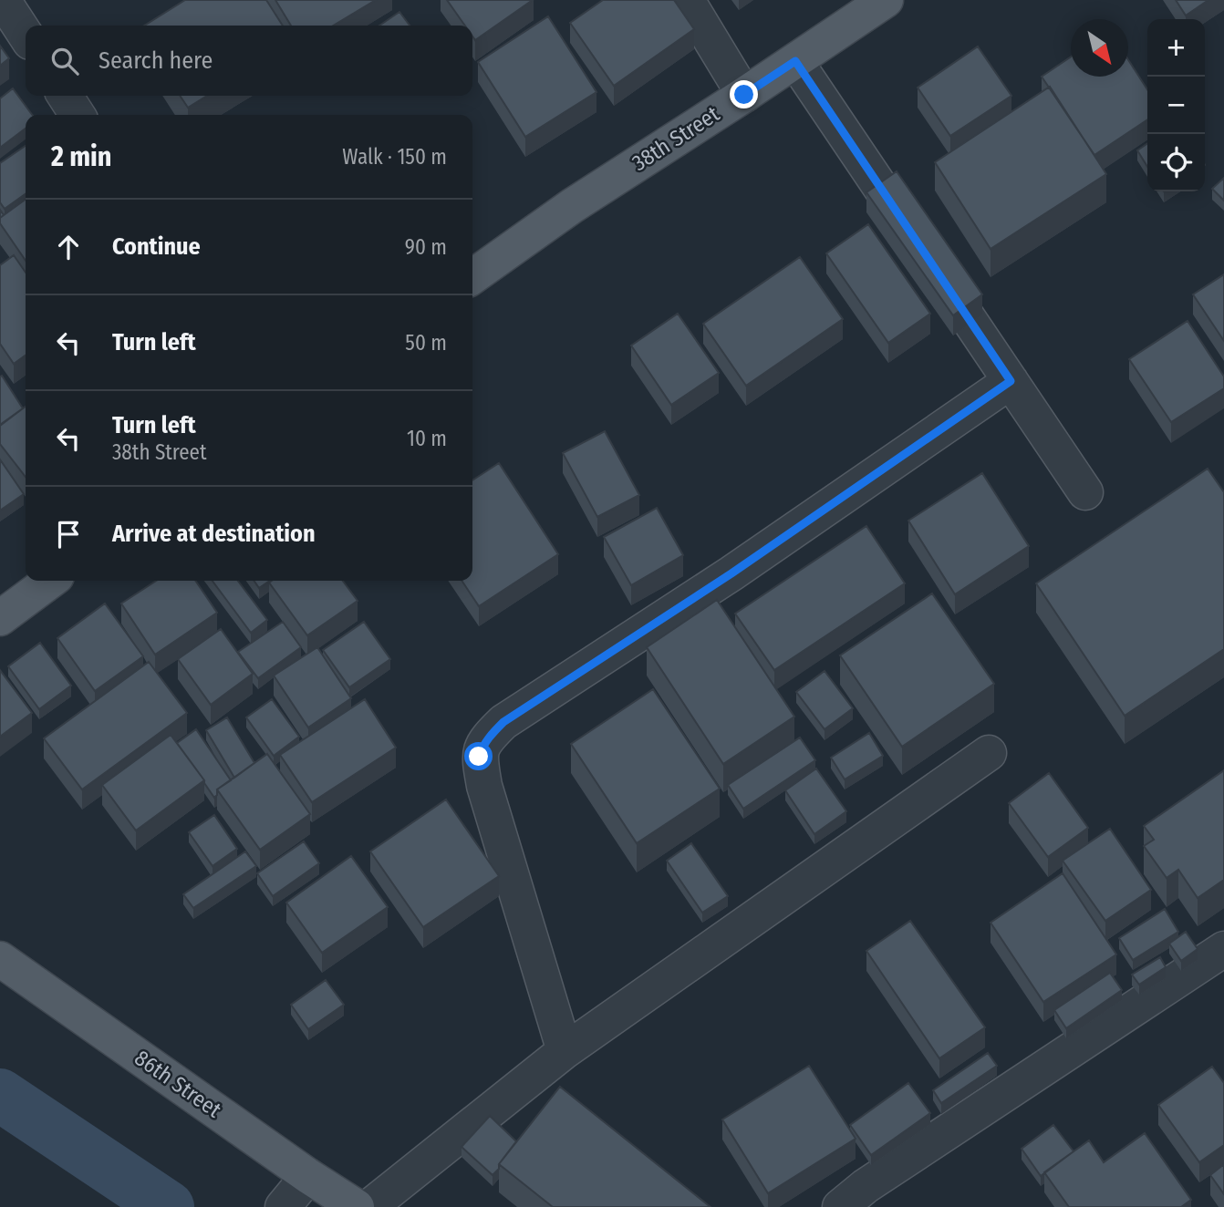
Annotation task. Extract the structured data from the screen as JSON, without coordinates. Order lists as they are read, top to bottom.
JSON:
{
  "streets": {
    "main road": ["38th Street", "86th Street"]
  },
  "north": "bottom right",
  "page": {
    "map_buttons": ["+", "−"],
    "search": "Search here",
    "heading": ["2 min", "Walk · 150 m"],
    "list": [
      ["Continue", "90 m"],
      ["Turn left", "50 m"],
      ["Turn left", "38th Street", "10 m"],
      "Arrive at destination"
    ]
  }
}
